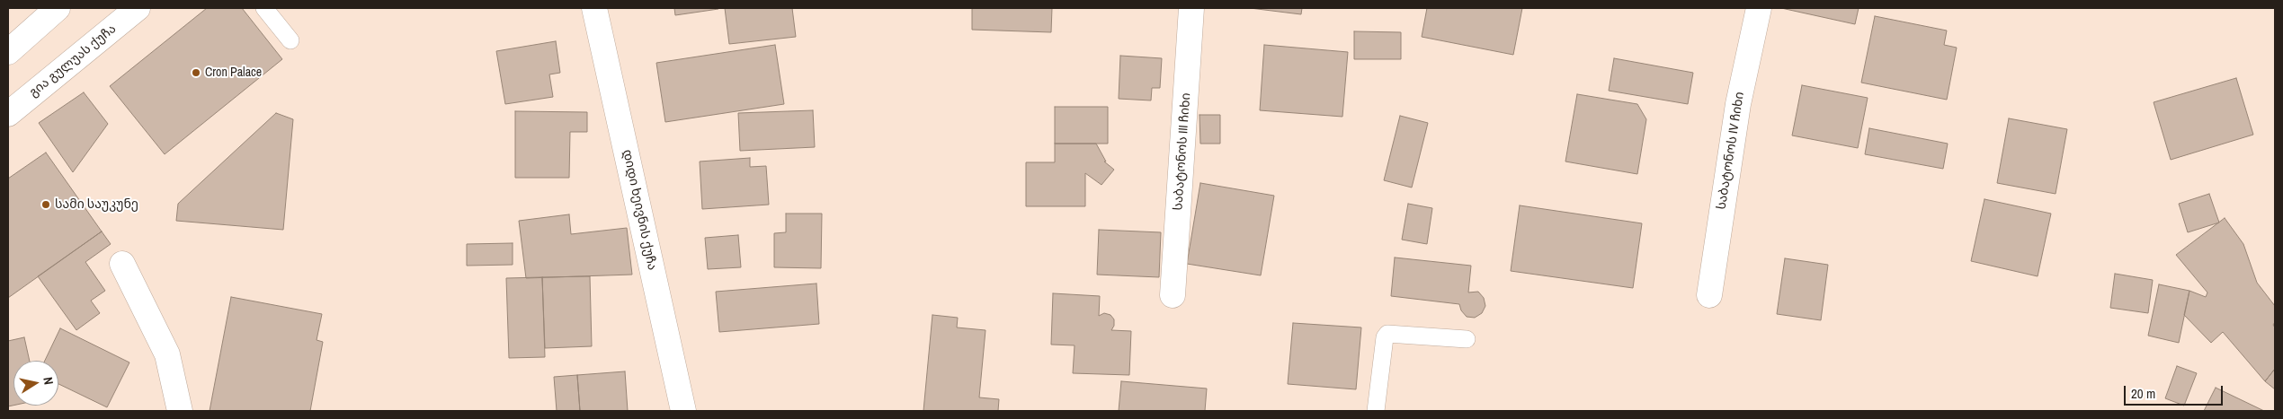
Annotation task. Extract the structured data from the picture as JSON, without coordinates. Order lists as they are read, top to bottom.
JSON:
{
  "streets": {
    "main road": [
      "გია გულუას ქუჩა",
      "საბატონოს IV ჩიხი",
      "საბატონოს III ჩიხი",
      "დიდი ხეივნის ქუჩა"
    ]
  },
  "places": ["Cron Palace", "სამი საუკუნე"],
  "scale_bar": "20 m",
  "north": "right"
}
